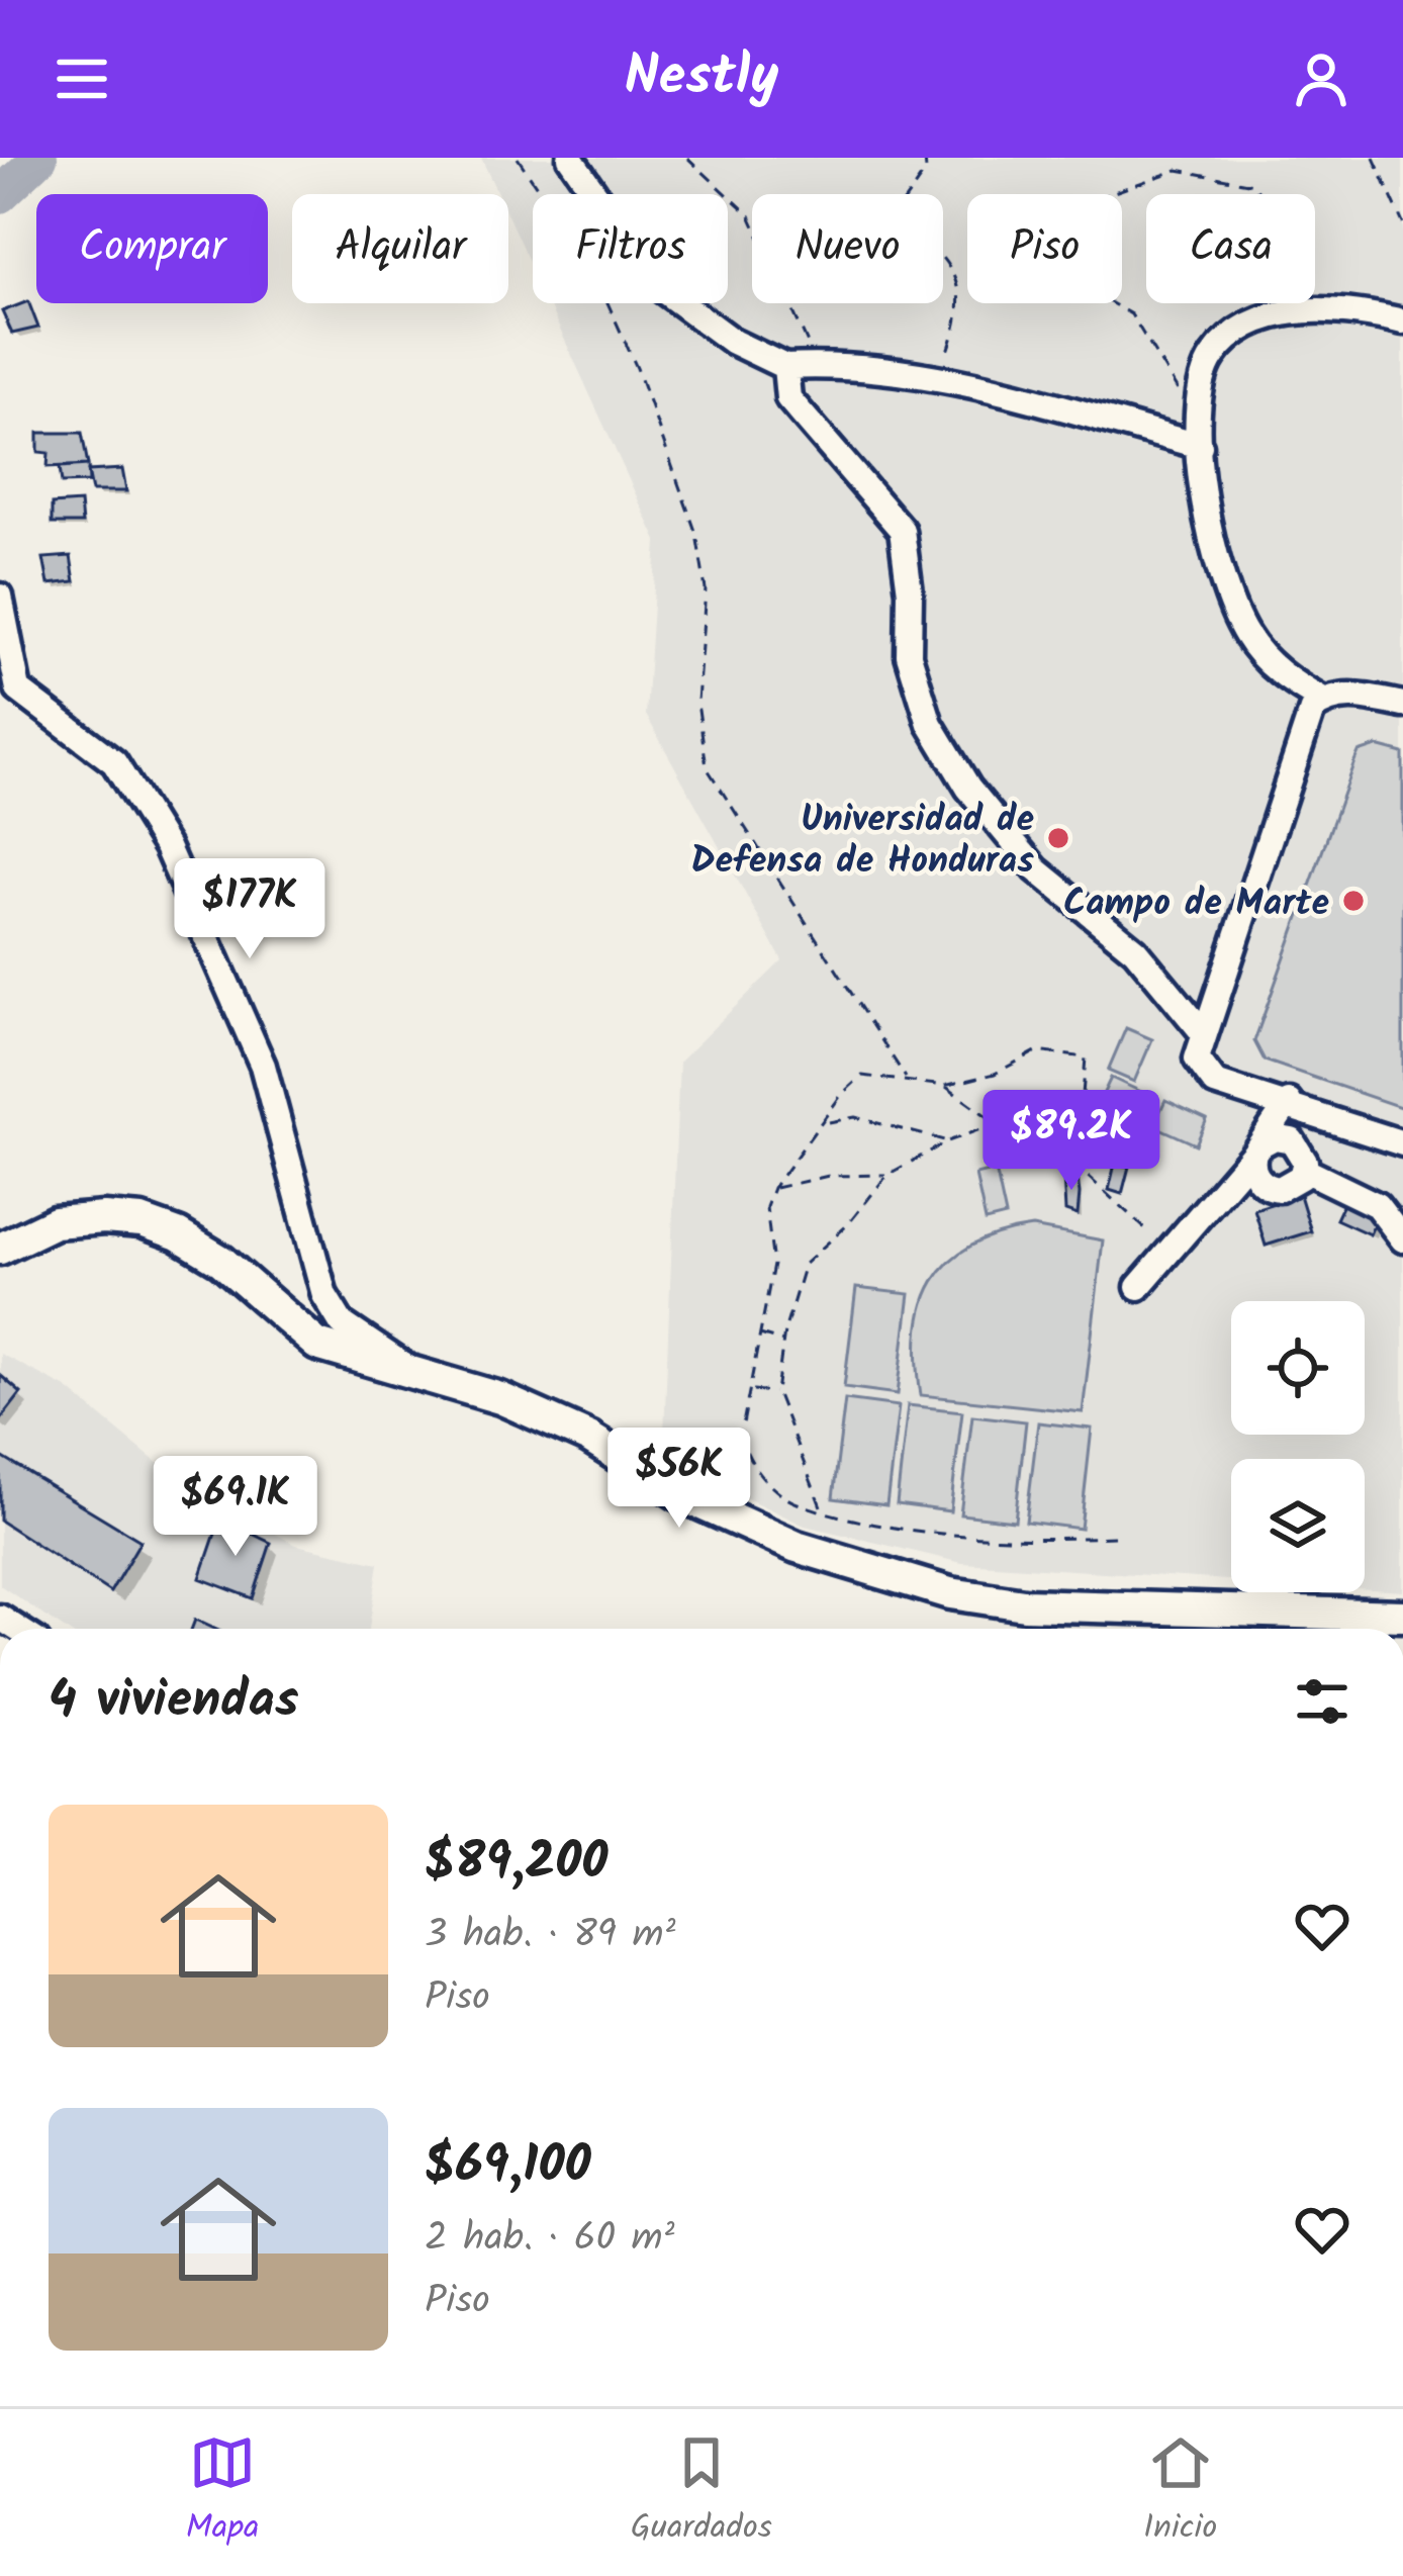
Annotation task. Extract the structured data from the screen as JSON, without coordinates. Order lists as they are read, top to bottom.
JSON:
{
  "places": ["Universidad de Defensa de Honduras", "Campo de Marte"],
  "page": {
    "header": "Nestly",
    "chip": [
      "Comprar",
      "Alquilar",
      "Filtros",
      "Nuevo",
      "Piso",
      "Casa"
    ],
    "price": [
      "$177K",
      "$89.2K",
      "$56K",
      "$69.1K"
    ],
    "heading": "4 viviendas",
    "list": [
      {
        "name": "$89,200",
        "note": "3 hab. · 89 m² · Piso"
      },
      {
        "name": "$69,100",
        "note": "2 hab. · 60 m² · Piso"
      }
    ],
    "tabs": ["Mapa", "Guardados", "Inicio"]
  }
}
